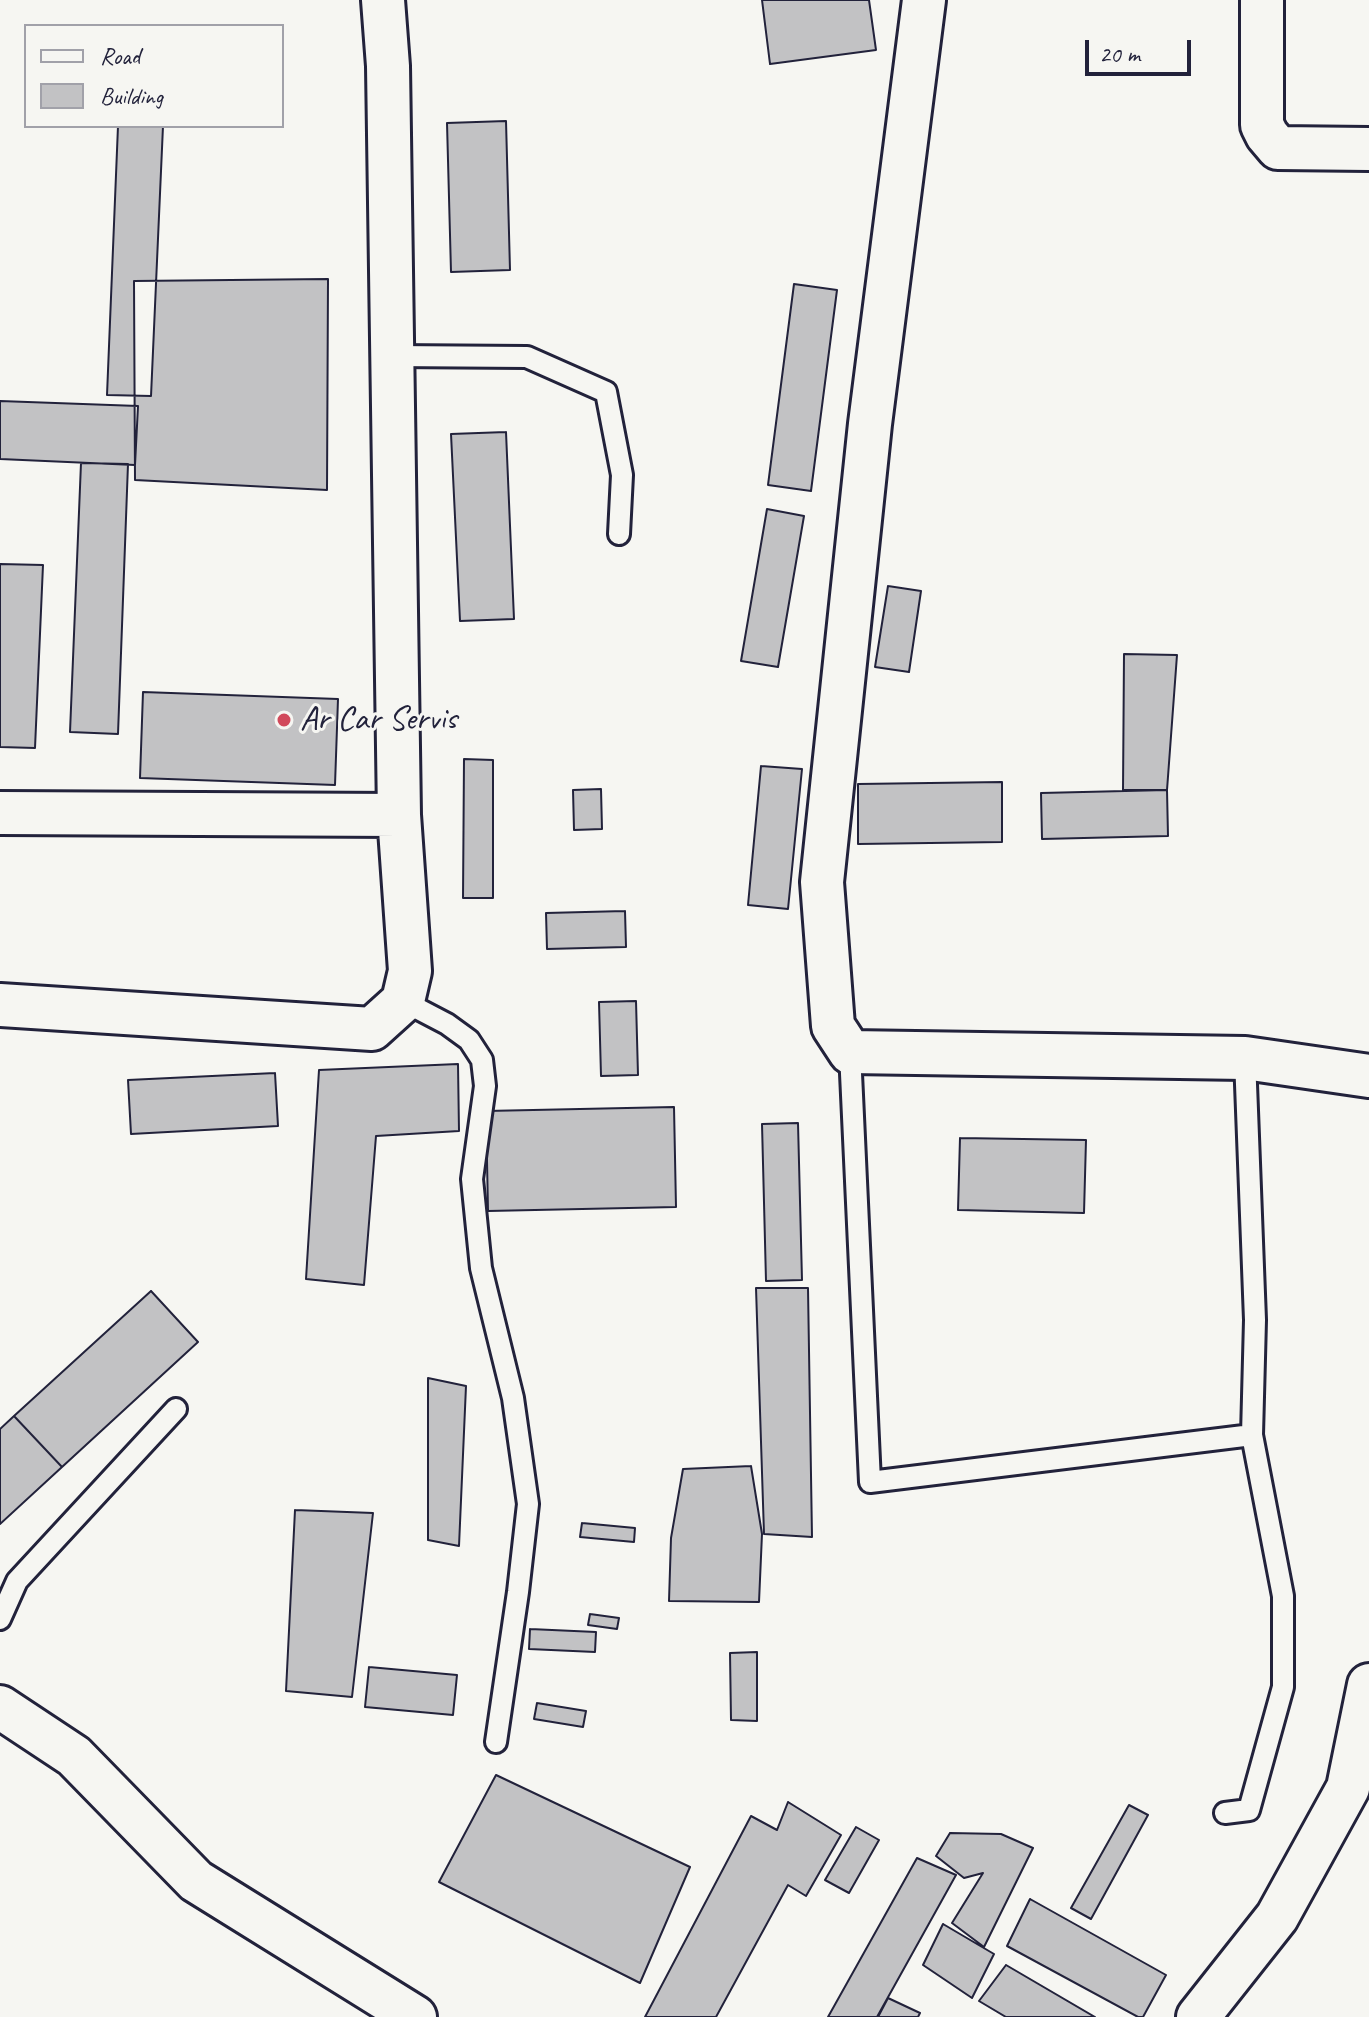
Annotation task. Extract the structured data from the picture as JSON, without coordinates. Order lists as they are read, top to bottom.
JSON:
{
  "places": ["Ar Car Servis"],
  "legend": ["Road", "Building"],
  "scale_bar": "20 m"
}
